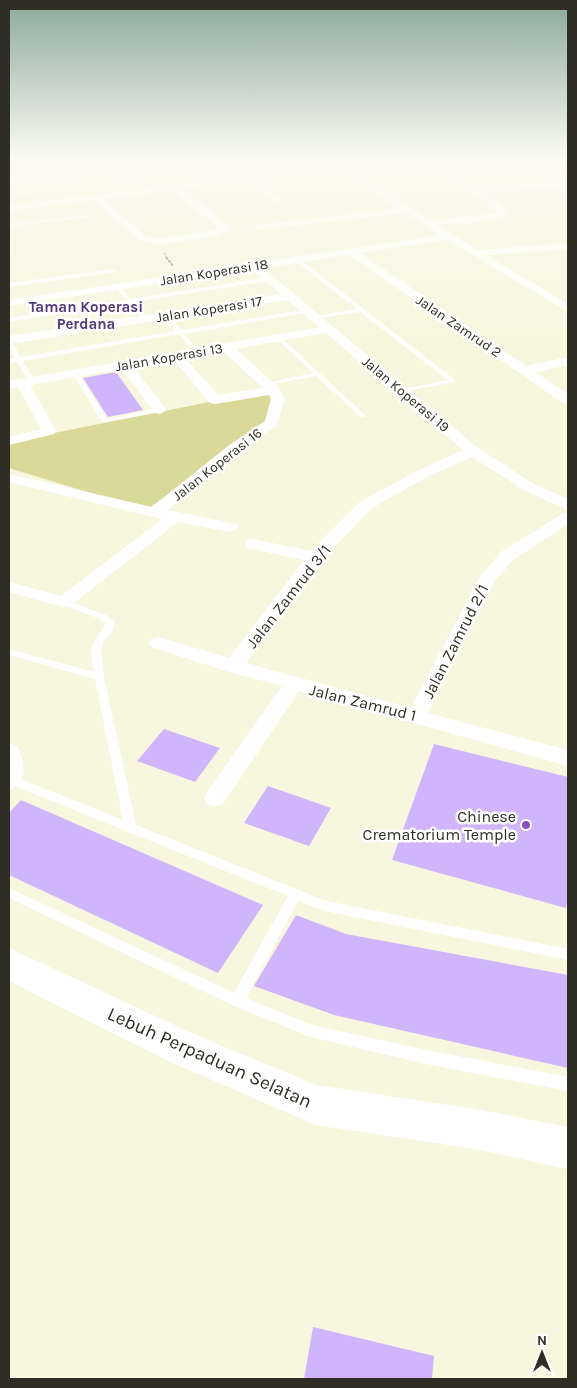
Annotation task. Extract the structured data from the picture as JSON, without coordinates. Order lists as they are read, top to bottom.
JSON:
{
  "streets": {
    "street": [
      "Jalan Koperasi 18",
      "Jalan Koperasi 17",
      "Jalan Zamrud 2",
      "Jalan Koperasi 13",
      "Jalan Koperasi 19",
      "Jalan Koperasi 16",
      "Jalan Zamrud 3/1",
      "Jalan Zamrud 2/1",
      "Jalan Zamrud 1",
      "Lebuh Perpaduan Selatan"
    ]
  },
  "crossings": [
    ["Jalan Koperasi 18", "Jalan Zamrud 2"],
    ["Jalan Koperasi 18", "Jalan Koperasi 19"],
    ["Jalan Koperasi 17", "Jalan Koperasi 19"],
    ["Jalan Koperasi 13", "Jalan Koperasi 19"],
    ["Jalan Koperasi 19", "Jalan Zamrud 3/1"],
    ["Jalan Zamrud 3/1", "Jalan Zamrud 1"],
    ["Jalan Zamrud 2/1", "Jalan Zamrud 1"]
  ],
  "districts": ["Taman Koperasi Perdana"],
  "places": ["Chinese Crematorium Temple"],
  "north": "top"
}
